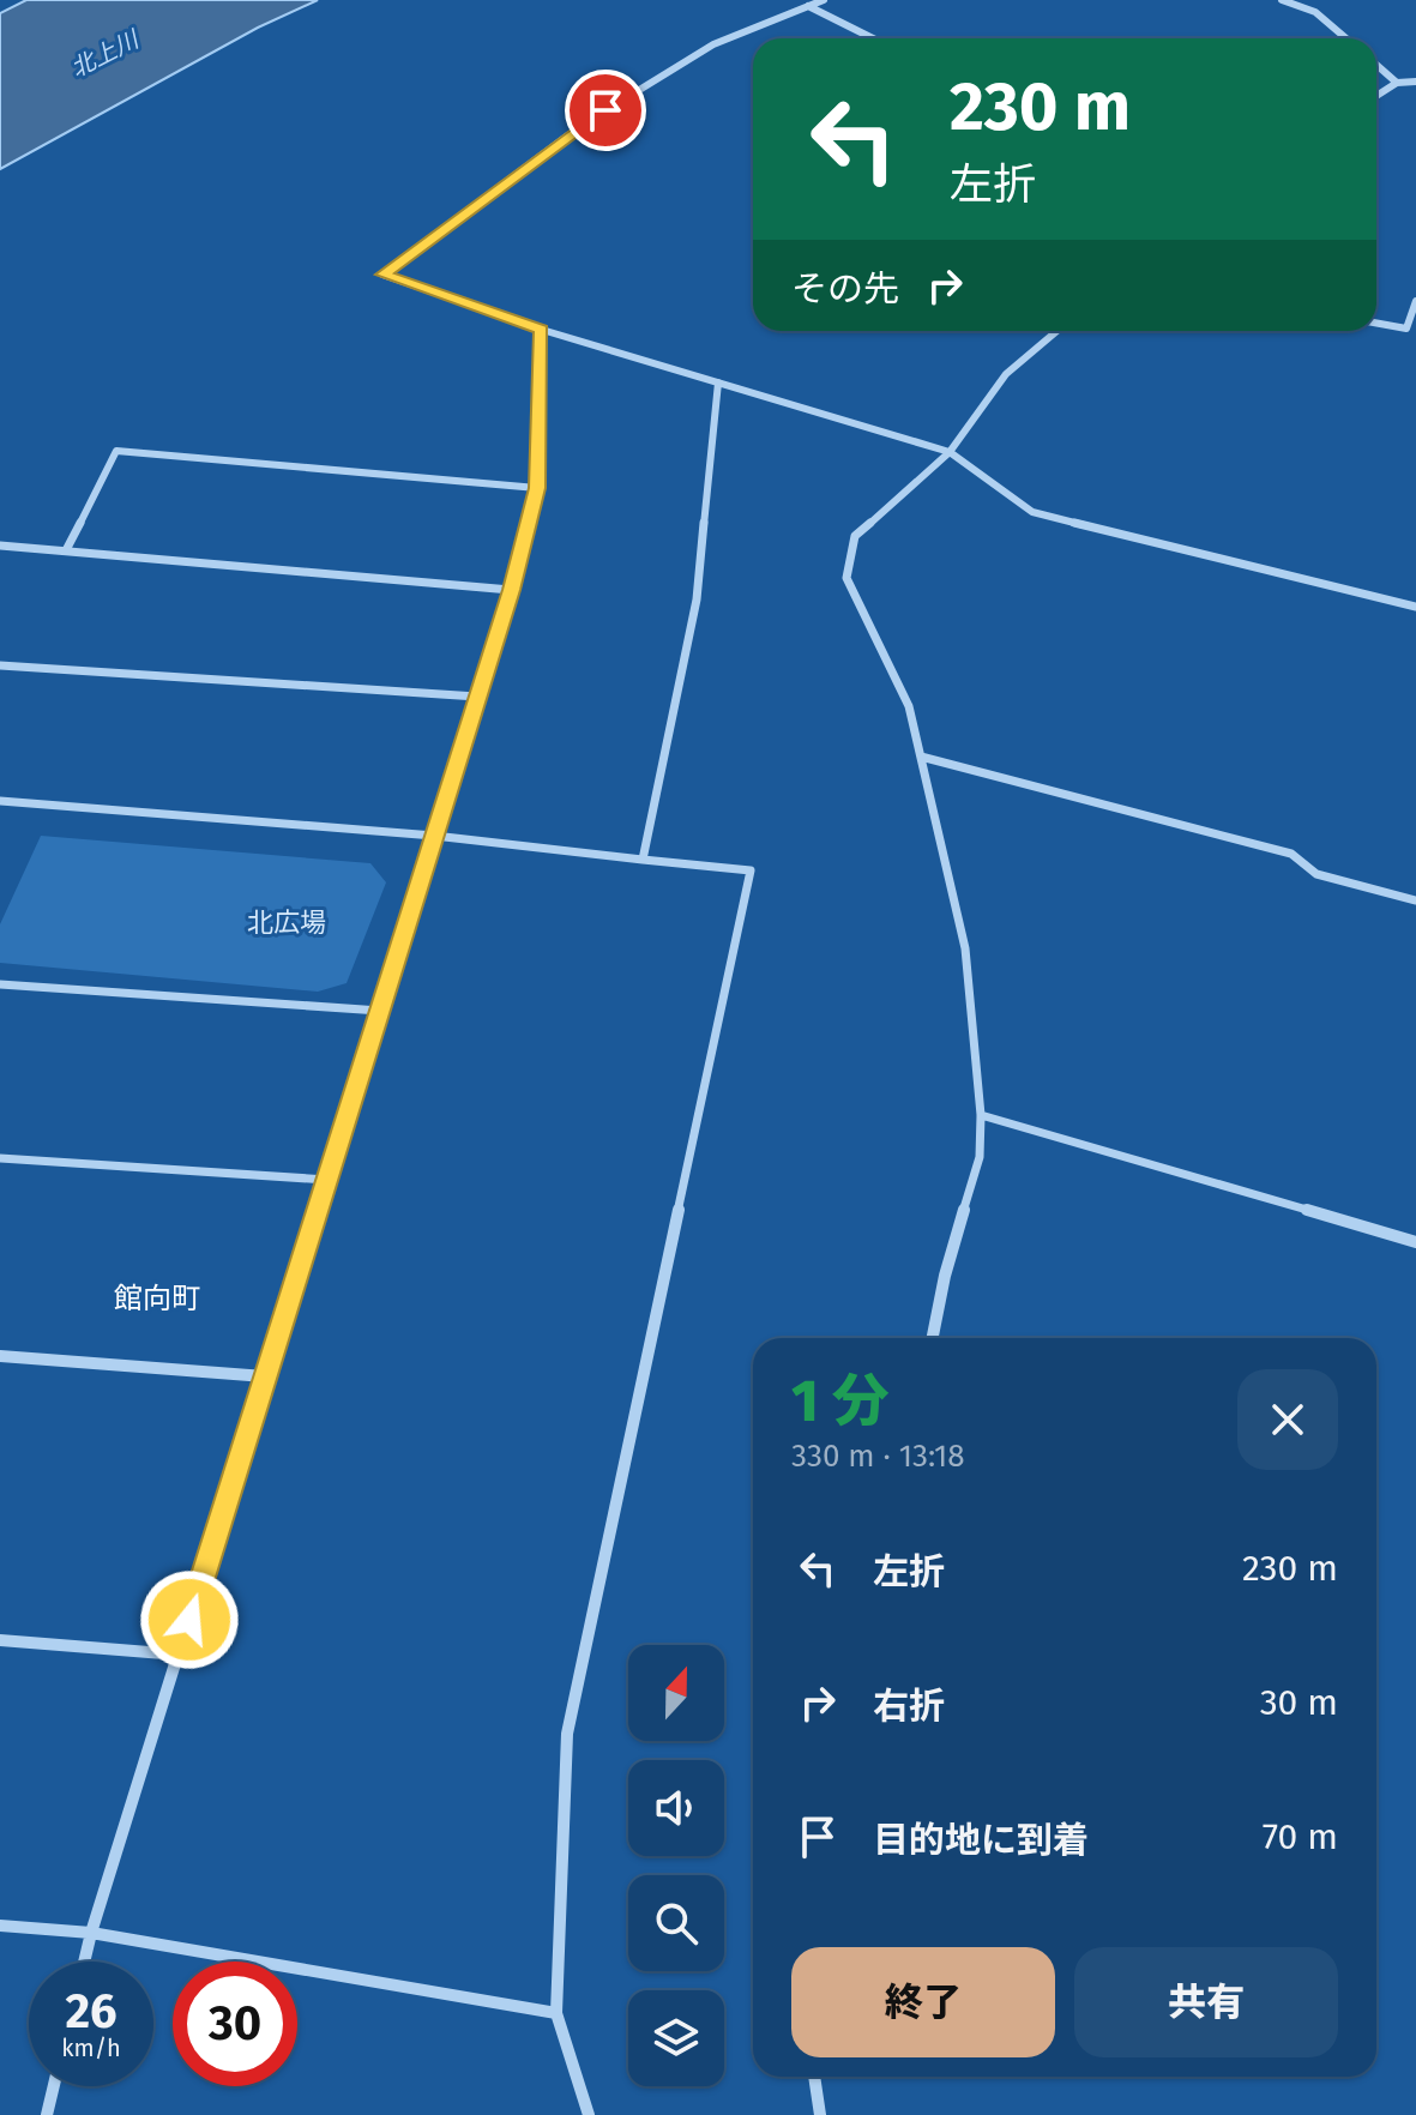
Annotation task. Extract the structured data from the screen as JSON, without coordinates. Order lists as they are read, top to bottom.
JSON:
{
  "districts": ["館向町"],
  "water": ["北上川"],
  "parks": ["北広場"],
  "north": "top",
  "page": {
    "turn": ["230 m", "左折"],
    "then": "その先",
    "heading": ["1 分", "330 m · 13:18"],
    "list": [
      {
        "name": "左折",
        "value": "230 m"
      },
      {
        "name": "右折",
        "value": "30 m"
      },
      {
        "name": "目的地に到着",
        "value": "70 m"
      }
    ],
    "buttons": ["終了", "共有"],
    "speed": "26 km/h",
    "limit": "30"
  }
}
